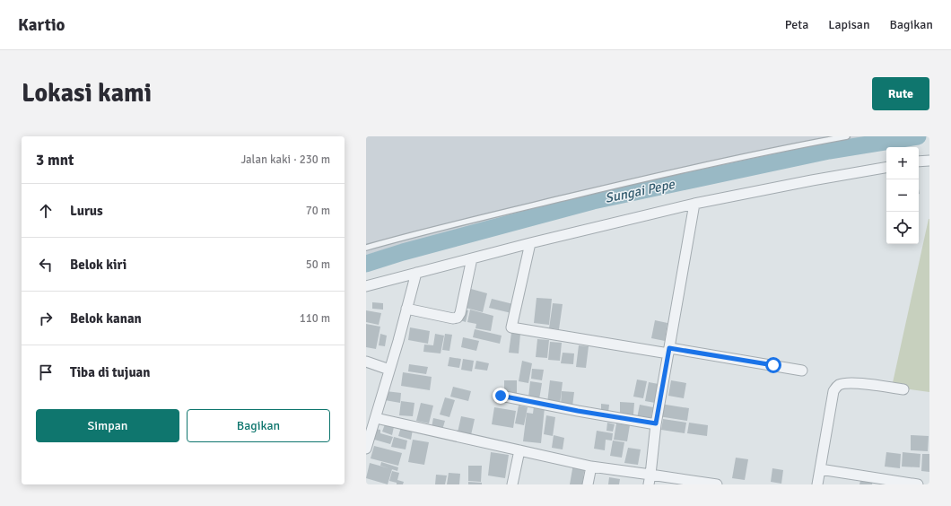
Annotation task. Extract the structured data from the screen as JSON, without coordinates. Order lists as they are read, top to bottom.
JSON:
{
  "water": ["Sungai Pepe"],
  "page": {
    "header": "Kartio",
    "nav": ["Peta", "Lapisan", "Bagikan"],
    "buttons": [
      "Rute",
      ["Simpan", "Bagikan"]
    ],
    "title": "Lokasi kami",
    "heading": ["3 mnt", "Jalan kaki · 230 m"],
    "map_buttons": ["+", "−"],
    "list": [
      ["Lurus", "70 m"],
      ["Belok kiri", "50 m"],
      ["Belok kanan", "110 m"],
      "Tiba di tujuan"
    ]
  }
}
